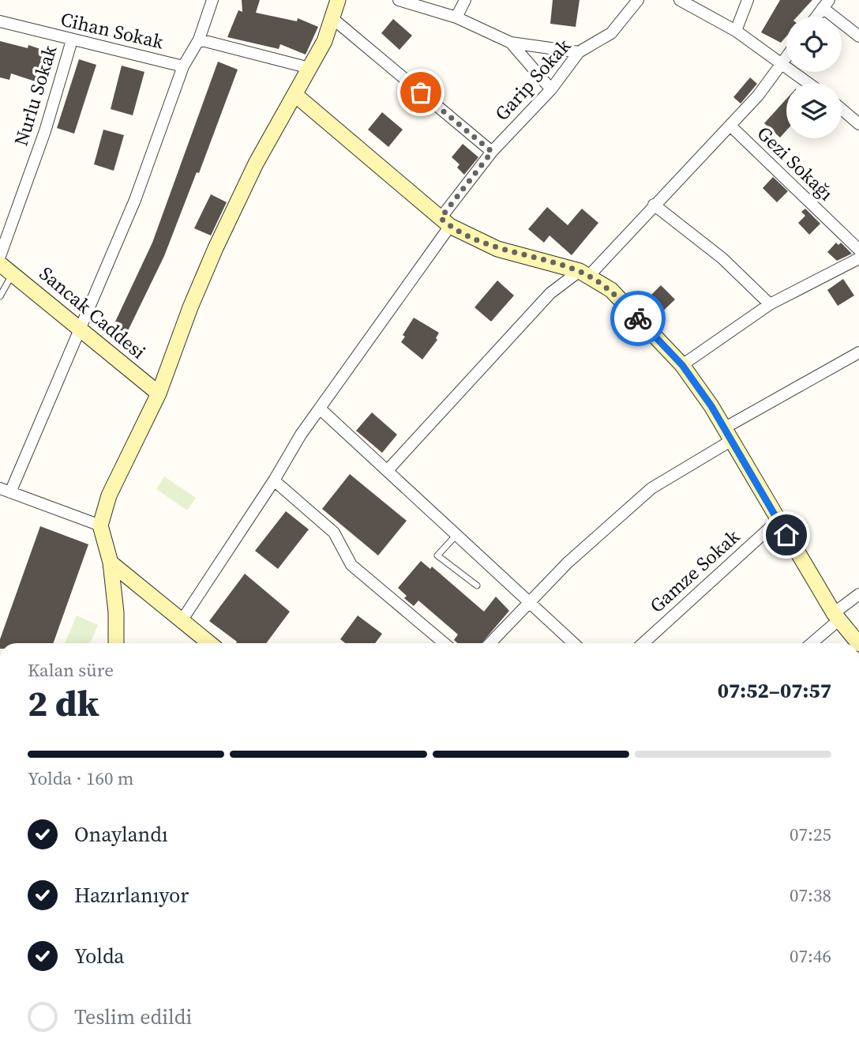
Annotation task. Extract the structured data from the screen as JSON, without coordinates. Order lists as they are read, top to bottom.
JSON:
{
  "streets": {
    "street": [
      "Cihan Sokak",
      "Garip Sokak",
      "Nurlu Sokak",
      "Gezi Sokağı",
      "Sancak Caddesi",
      "Gamze Sokak"
    ]
  },
  "crossings": [
    ["Cihan Sokak", "Nurlu Sokak"]
  ],
  "page": {
    "heading": ["2 dk", "Kalan süre", "07:52–07:57"],
    "bar": "Yolda · 160 m",
    "list": [
      ["Onaylandı", "07:25"],
      ["Hazırlanıyor", "07:38"],
      ["Yolda", "07:46"],
      "Teslim edildi"
    ]
  }
}
